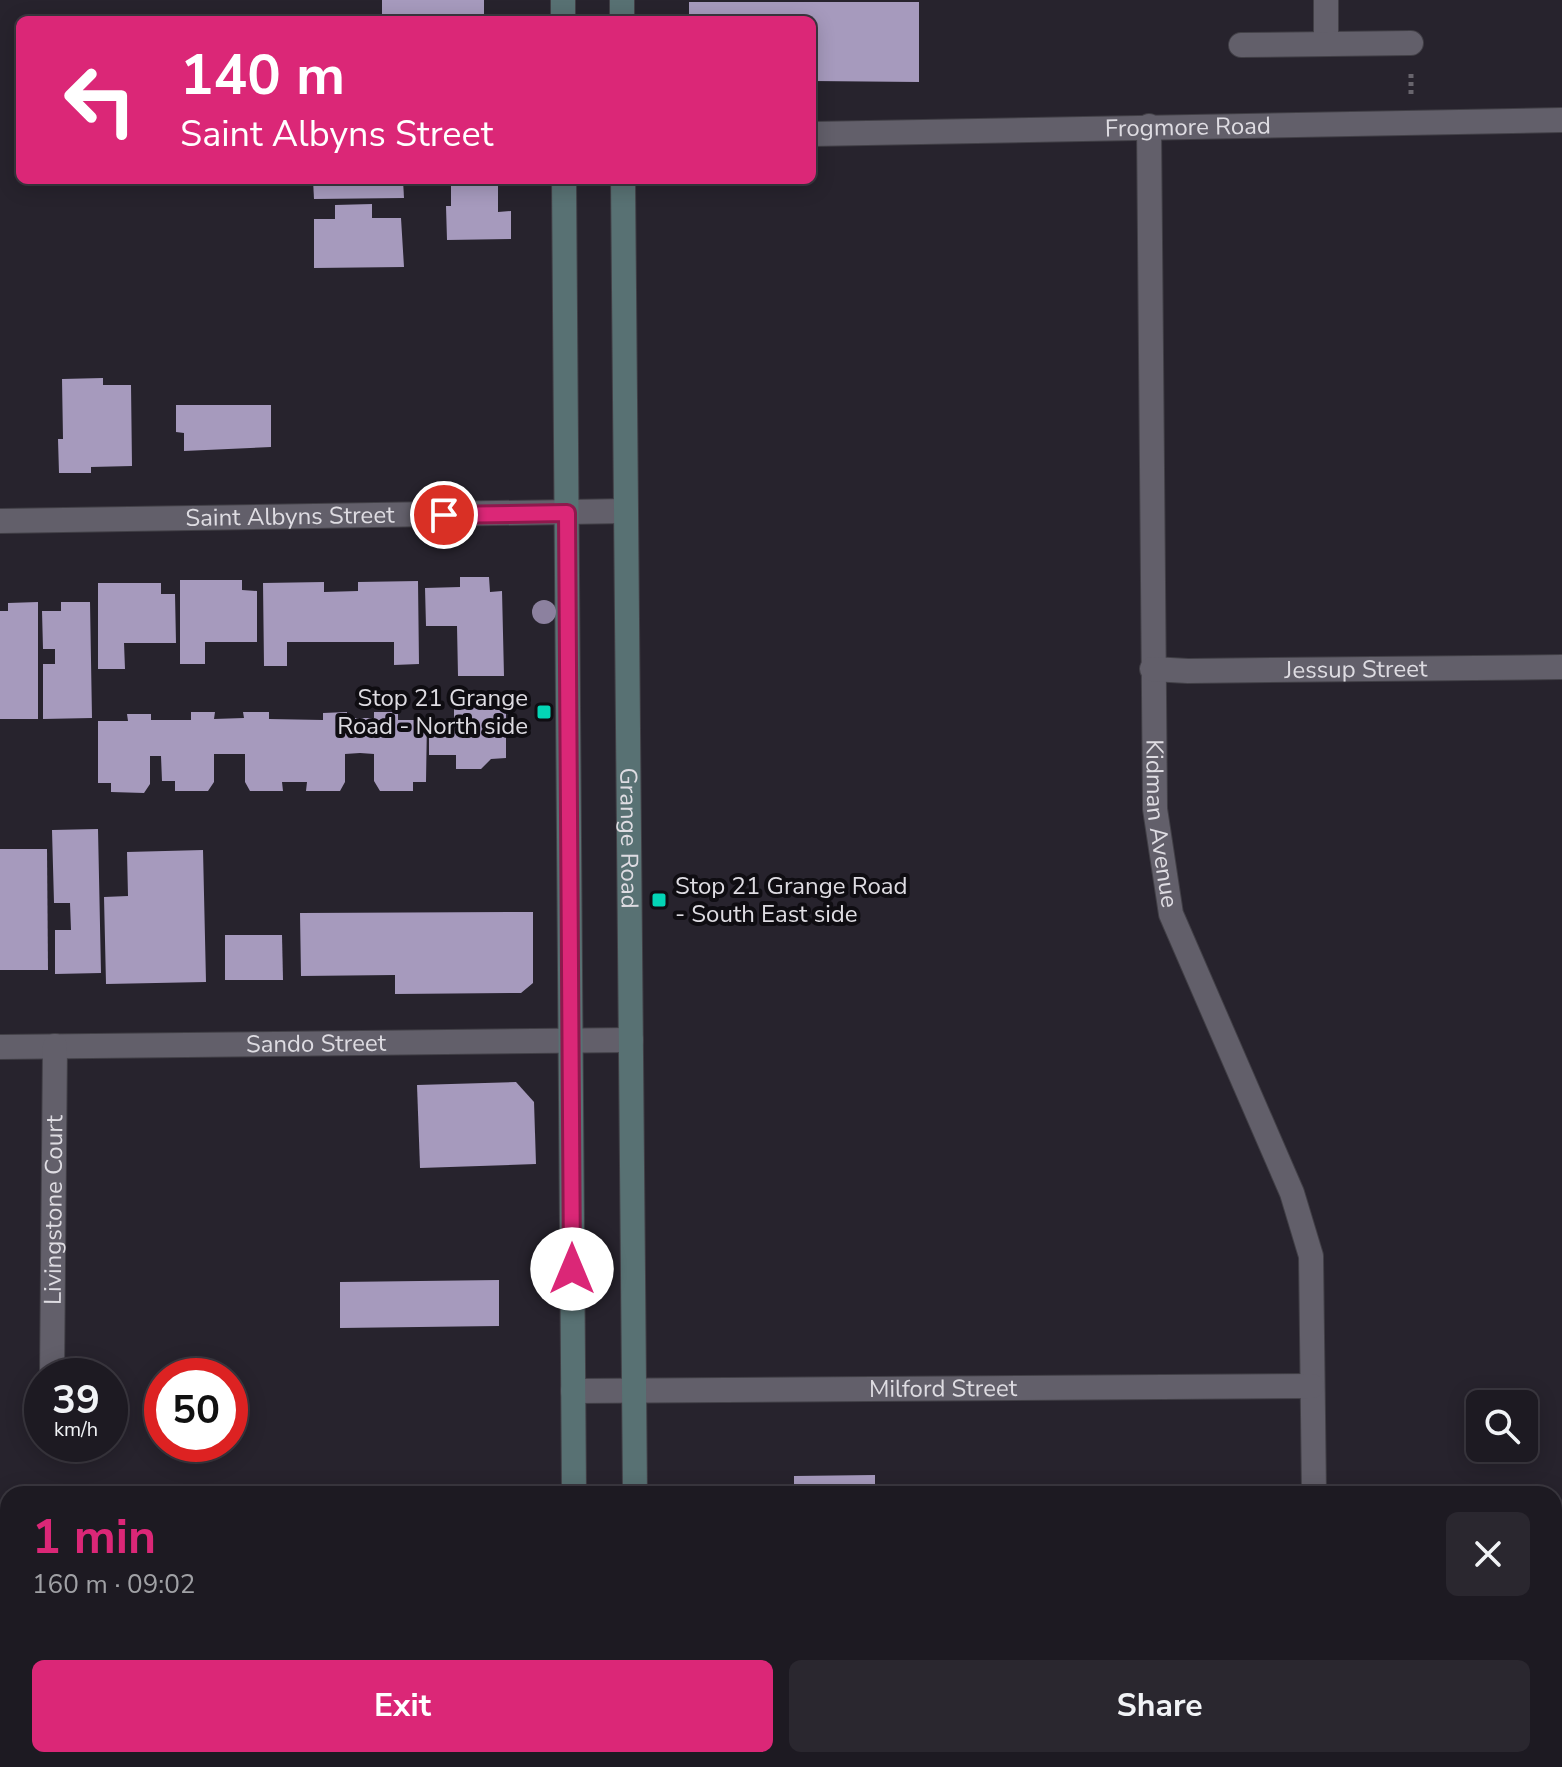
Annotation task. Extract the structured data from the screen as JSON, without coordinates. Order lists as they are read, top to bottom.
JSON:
{
  "streets": {
    "main road": ["Grange Road"],
    "street": [
      "Frogmore Road",
      "Saint Albyns Street",
      "Jessup Street",
      "Kidman Avenue",
      "Sando Street",
      "Livingstone Court",
      "Milford Street"
    ]
  },
  "crossings": [
    ["Frogmore Road", "Kidman Avenue"],
    ["Saint Albyns Street", "Grange Road"],
    ["Jessup Street", "Kidman Avenue"],
    ["Kidman Avenue", "Milford Street"],
    ["Grange Road", "Sando Street"],
    ["Grange Road", "Milford Street"],
    ["Sando Street", "Livingstone Court"]
  ],
  "places": {
    "transit": ["Stop 21 Grange Road - North side", "Stop 21 Grange Road - South East side"]
  },
  "page": {
    "turn": ["140 m", "Saint Albyns Street"],
    "speed": "39 km/h",
    "limit": "50",
    "heading": ["1 min", "160 m · 09:02"],
    "buttons": ["Exit", "Share"]
  }
}
